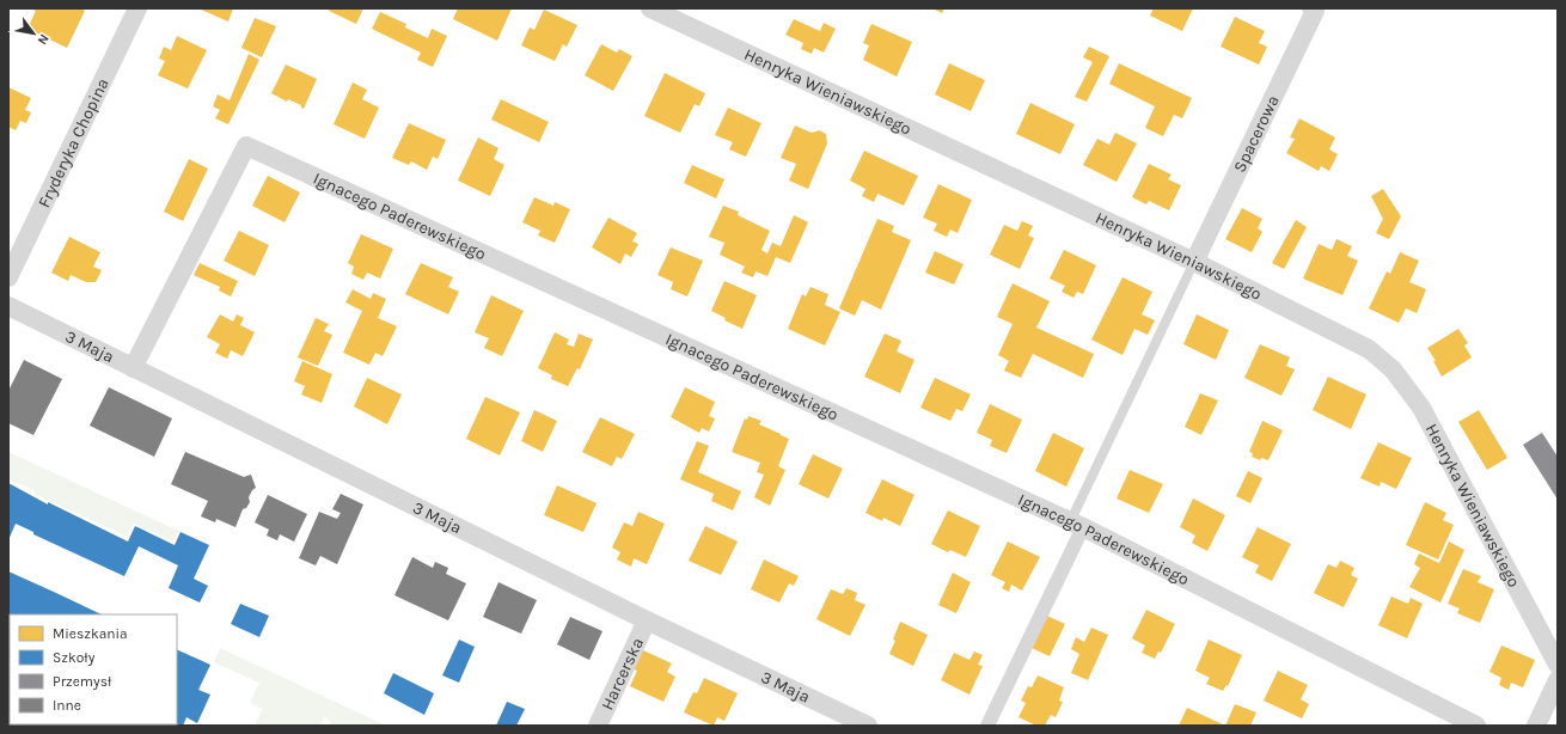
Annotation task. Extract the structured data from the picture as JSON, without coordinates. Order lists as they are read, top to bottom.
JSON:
{
  "streets": {
    "street": [
      "Henryka Wieniawskiego",
      "Spacerowa",
      "Fryderyka Chopina",
      "Ignacego Paderewskiego",
      "3 Maja",
      "Harcerska"
    ]
  },
  "crossings": [
    ["Henryka Wieniawskiego", "Spacerowa"],
    ["Ignacego Paderewskiego", "3 Maja"],
    ["3 Maja", "Harcerska"]
  ],
  "legend": [
    "Mieszkania",
    "Szkoły",
    "Przemysł",
    "Inne"
  ],
  "north": "bottom right"
}
